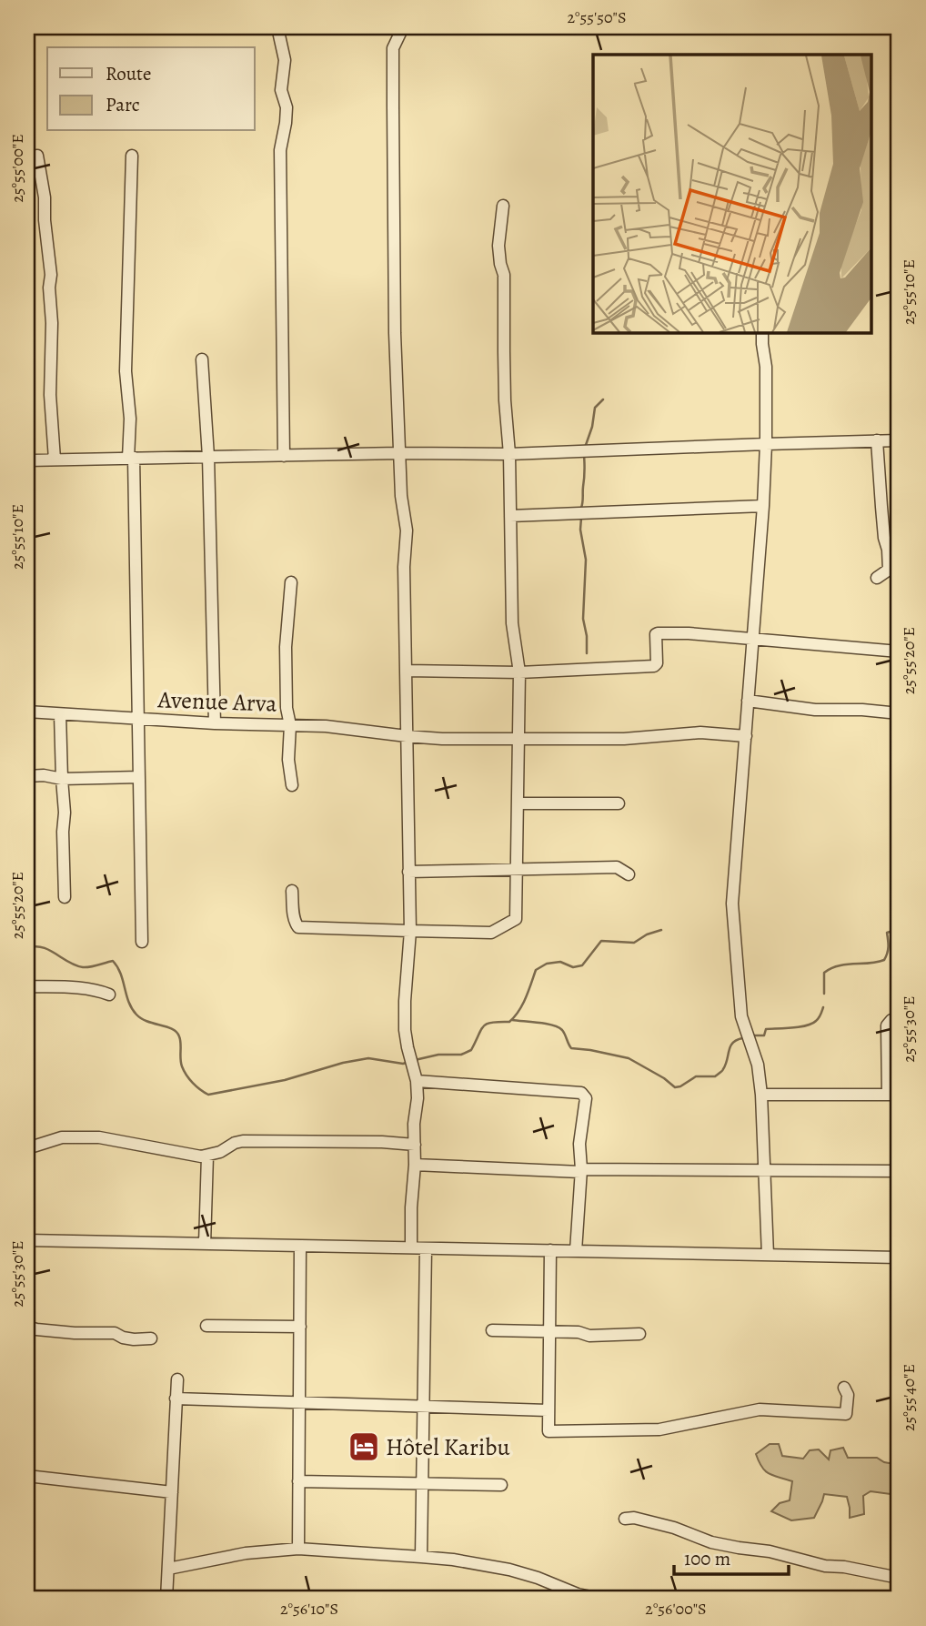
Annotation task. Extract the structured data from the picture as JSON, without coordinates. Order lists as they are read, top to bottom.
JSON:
{
  "streets": {
    "street": ["Avenue Arva"]
  },
  "places": {
    "hotel": ["Hôtel Karibu"]
  },
  "legend": ["Route", "Parc"],
  "scale_bar": "100 m",
  "coordinates": [
    "2°55'50\"S",
    "25°55'00\"E",
    "25°55'10\"E",
    "25°55'20\"E",
    "25°55'30\"E",
    "25°55'40\"E",
    "2°56'10\"S",
    "2°56'00\"S"
  ]
}
